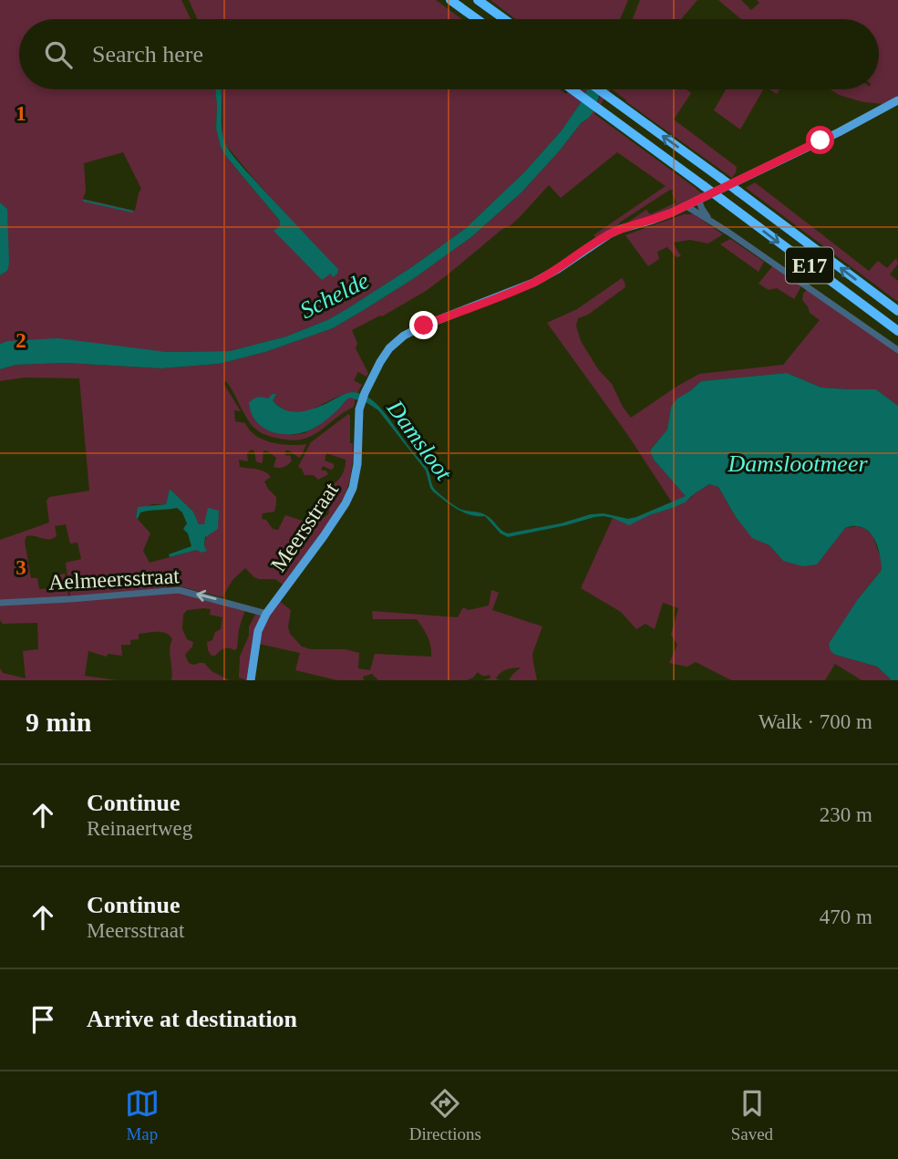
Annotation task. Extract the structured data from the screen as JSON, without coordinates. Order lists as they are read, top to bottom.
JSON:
{
  "streets": {
    "highway": ["E17"],
    "main road": ["Meersstraat"],
    "street": ["Aelmeersstraat"]
  },
  "crossings": [
    ["Meersstraat", "Aelmeersstraat"]
  ],
  "one_way": ["Aelmeersstraat"],
  "water": ["Schelde", "Damsloot", "Damslootmeer"],
  "page": {
    "search": "Search here",
    "heading": ["9 min", "Walk · 700 m"],
    "list": [
      ["Continue", "Reinaertweg", "230 m"],
      ["Continue", "Meersstraat", "470 m"],
      "Arrive at destination"
    ],
    "nav": ["Map", "Directions", "Saved"]
  },
  "grid": {
    "rows": ["1", "2", "3"]
  }
}
